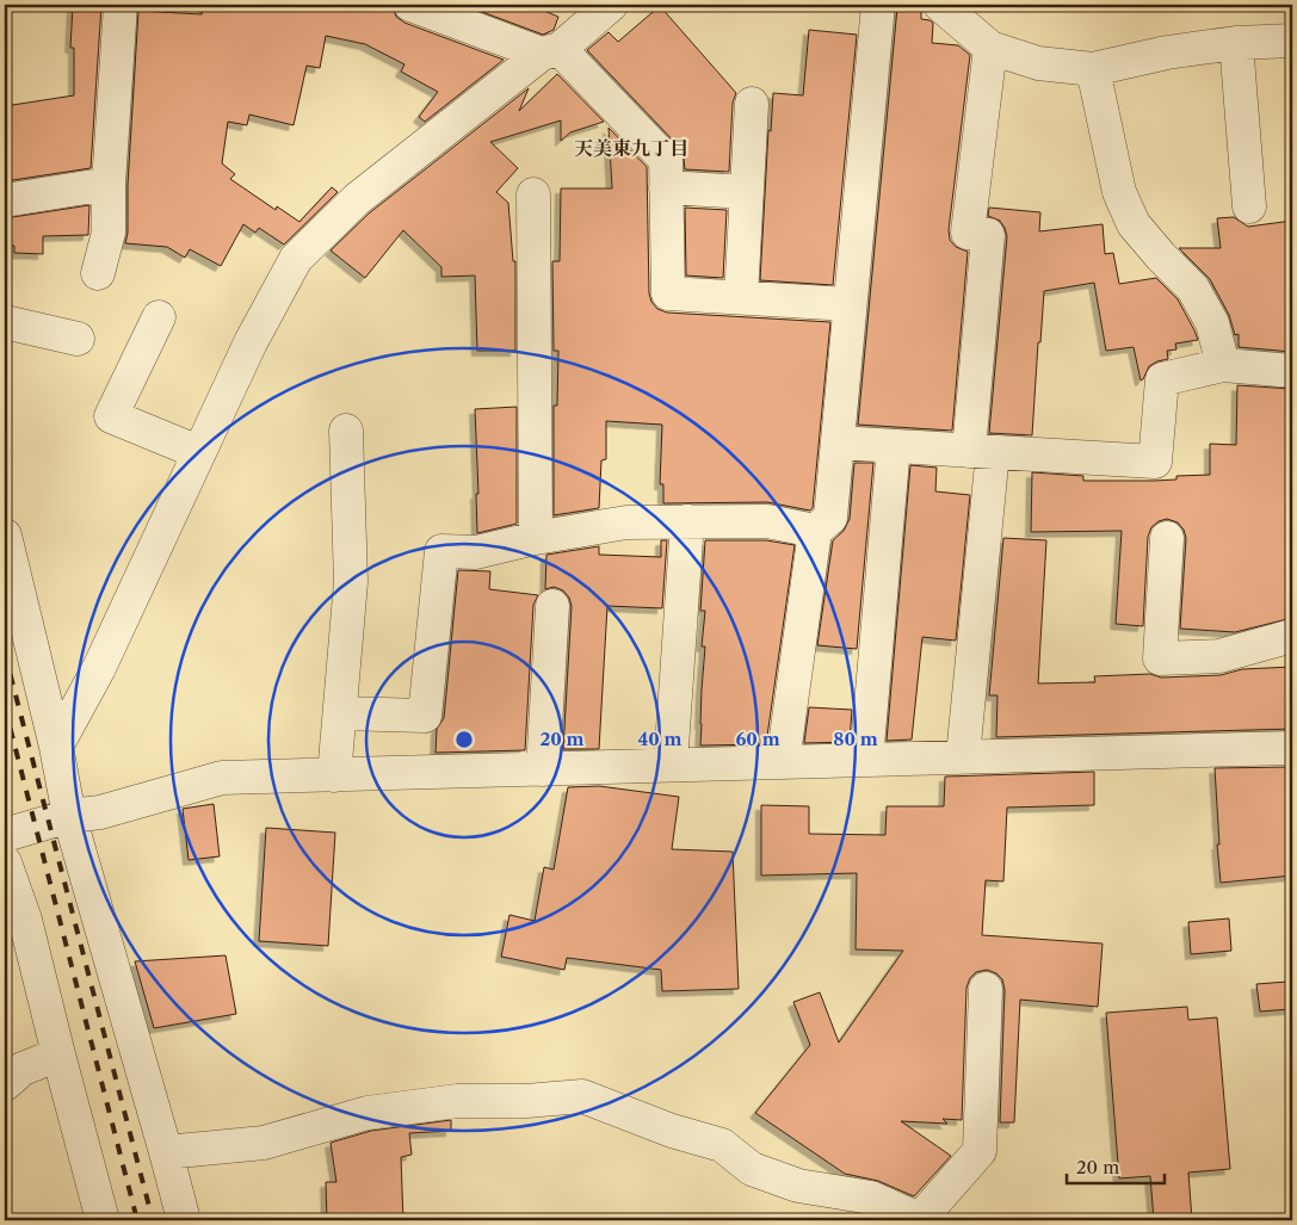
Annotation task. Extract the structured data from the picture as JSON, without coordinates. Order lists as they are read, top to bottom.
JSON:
{
  "districts": ["天美東九丁目"],
  "scale_bar": "20 m",
  "rings": [
    "20 m",
    "40 m",
    "60 m",
    "80 m"
  ]
}
